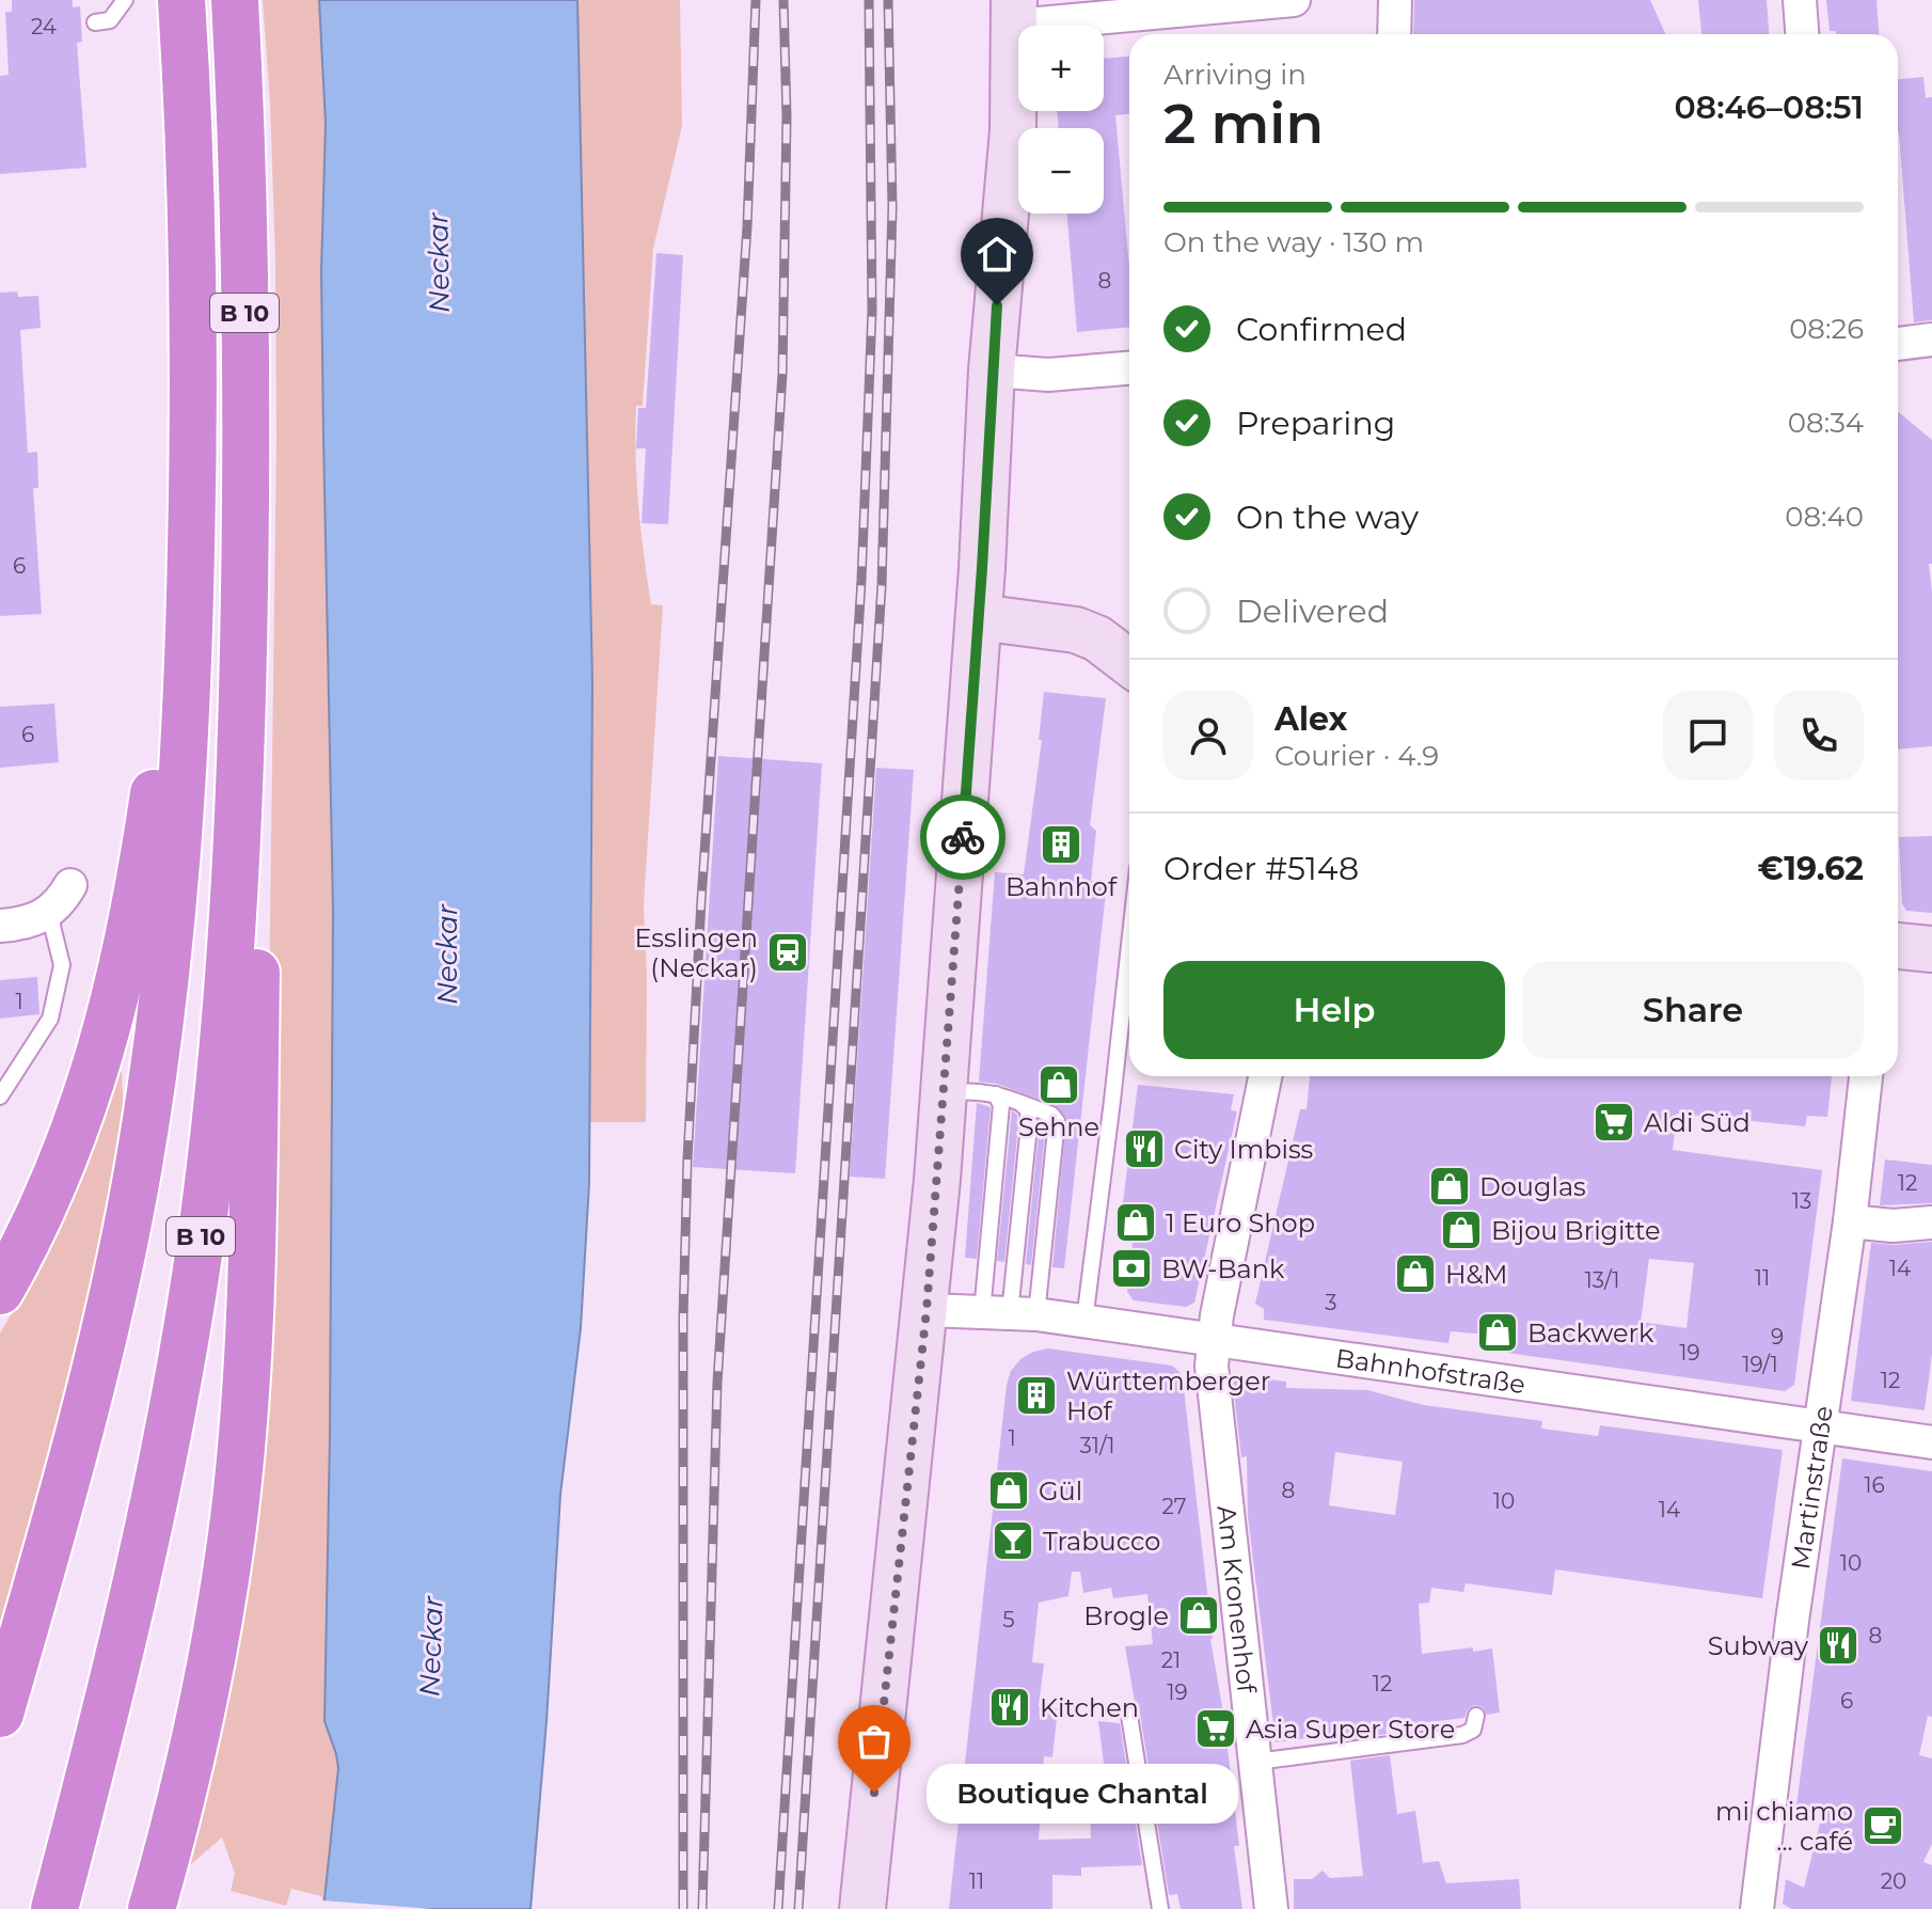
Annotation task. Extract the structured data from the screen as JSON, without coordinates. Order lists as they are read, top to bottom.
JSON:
{
  "streets": {
    "highway": ["B 10"],
    "street": ["Bahnhofstraße", "Martinstraße", "Am Kronenhof"]
  },
  "crossings": [
    ["Bahnhofstraße", "Martinstraße"],
    ["Bahnhofstraße", "Am Kronenhof"]
  ],
  "water": ["Neckar"],
  "places": {
    "building": ["Bahnhof", "Württemberger Hof"],
    "station": ["Esslingen (Neckar)"],
    "shop": [
      "Sehne",
      "Douglas",
      "1 Euro Shop",
      "Bijou Brigitte",
      "H&M",
      "Backwerk",
      "Gül",
      "Brogle"
    ],
    "supermarket": ["Aldi Süd", "Asia Super Store"],
    "restaurant": ["City Imbiss", "Subway", "Kitchen"],
    "bank": ["BW-Bank"],
    "bar": ["Trabucco"],
    "other": ["Boutique Chantal"],
    "cafe": ["mi chiamo ... café"]
  },
  "house_numbers": [
    "24",
    "8",
    "6",
    "6",
    "1",
    "12",
    "13",
    "14",
    "11",
    "13/1",
    "3",
    "9",
    "19",
    "19/1",
    "12",
    "1",
    "31/1",
    "16",
    "8",
    "10",
    "27",
    "14",
    "10",
    "5",
    "8",
    "21",
    "12",
    "19",
    "6",
    "11",
    "20"
  ],
  "page": {
    "map_buttons": ["+", "−"],
    "heading": ["2 min", "Arriving in", "08:46–08:51"],
    "panel": [
      "Alex",
      "Courier · 4.9",
      "Order #5148",
      "€19.62"
    ],
    "bar": "On the way · 130 m",
    "list": [
      ["Confirmed", "08:26"],
      ["Preparing", "08:34"],
      ["On the way", "08:40"],
      "Delivered"
    ],
    "buttons": ["Help", "Share"],
    "bubble": "Boutique Chantal"
  }
}
